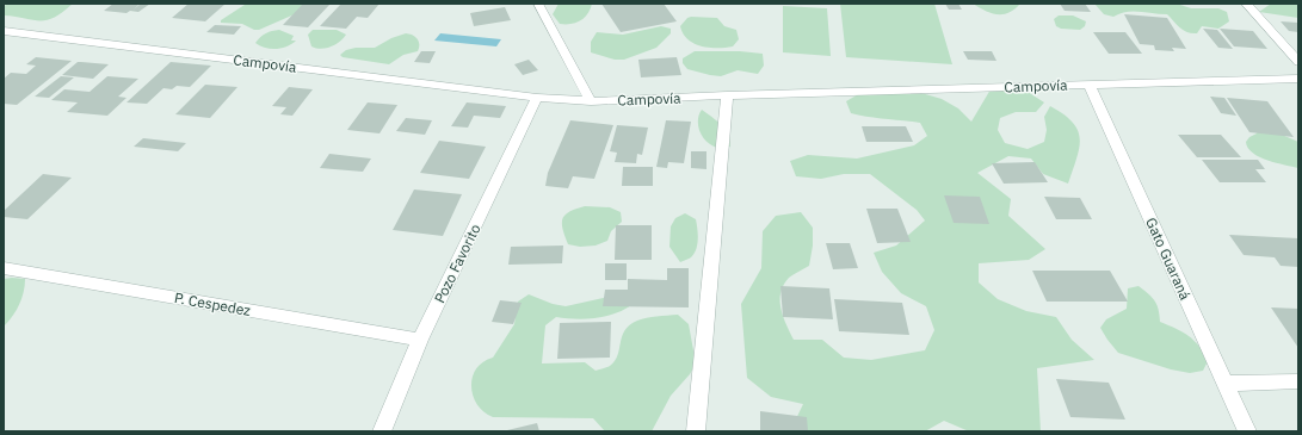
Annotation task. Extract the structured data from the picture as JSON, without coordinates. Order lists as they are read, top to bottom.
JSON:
{
  "streets": {
    "street": [
      "Campovía",
      "Gato Guaraná",
      "Pozo Favorito",
      "P. Cespedez"
    ]
  },
  "crossings": [
    ["Campovía", "Gato Guaraná"],
    ["Campovía", "Pozo Favorito"],
    ["Pozo Favorito", "P. Cespedez"]
  ]
}
